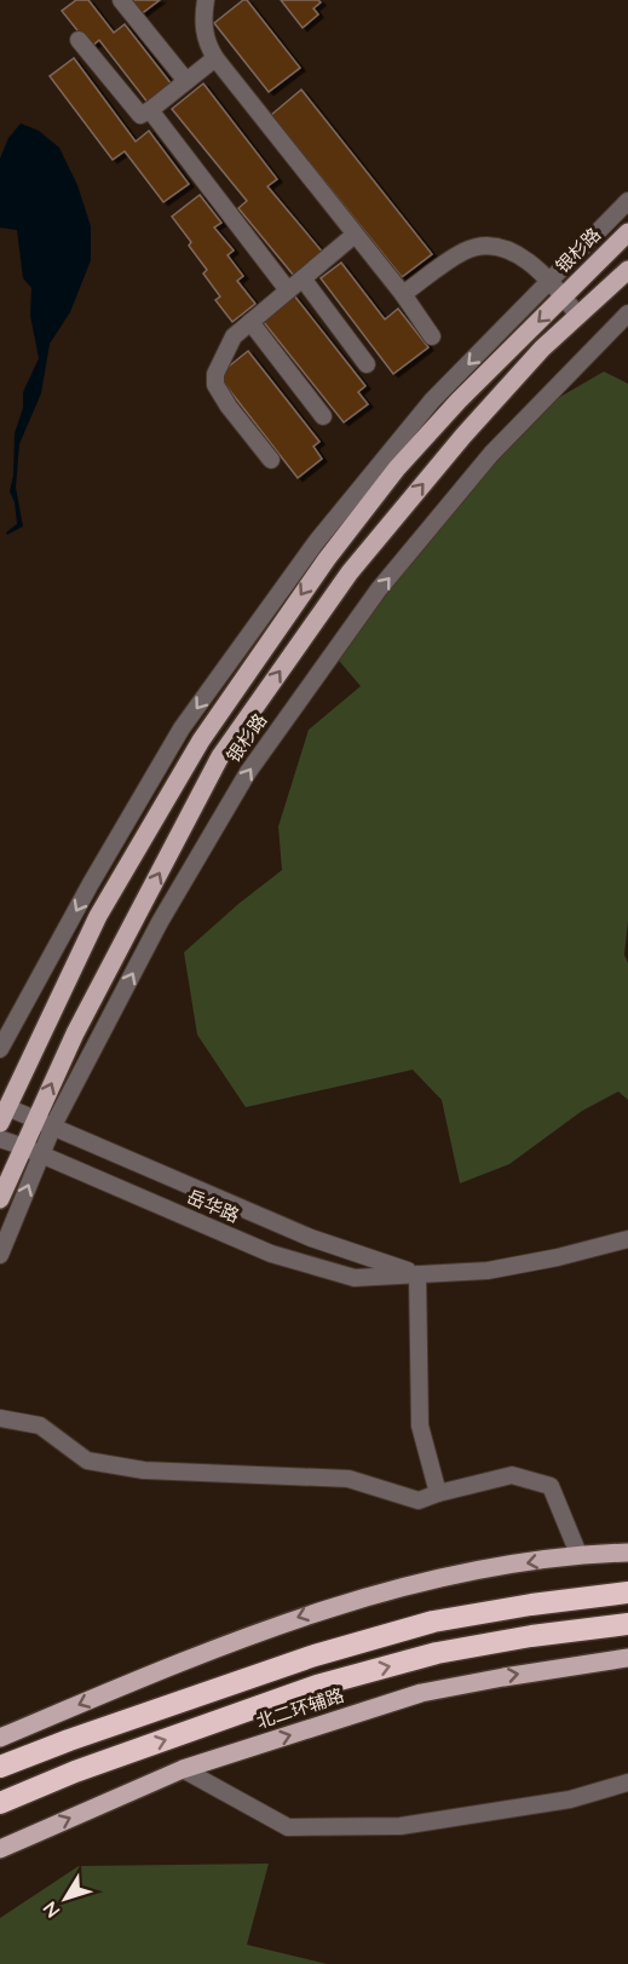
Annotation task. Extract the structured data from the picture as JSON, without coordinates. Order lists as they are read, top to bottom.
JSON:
{
  "streets": {
    "main road": ["银杉路", "北二环辅路"],
    "street": ["岳华路"]
  },
  "crossings": [
    ["银杉路", "岳华路"]
  ],
  "north": "bottom left"
}
